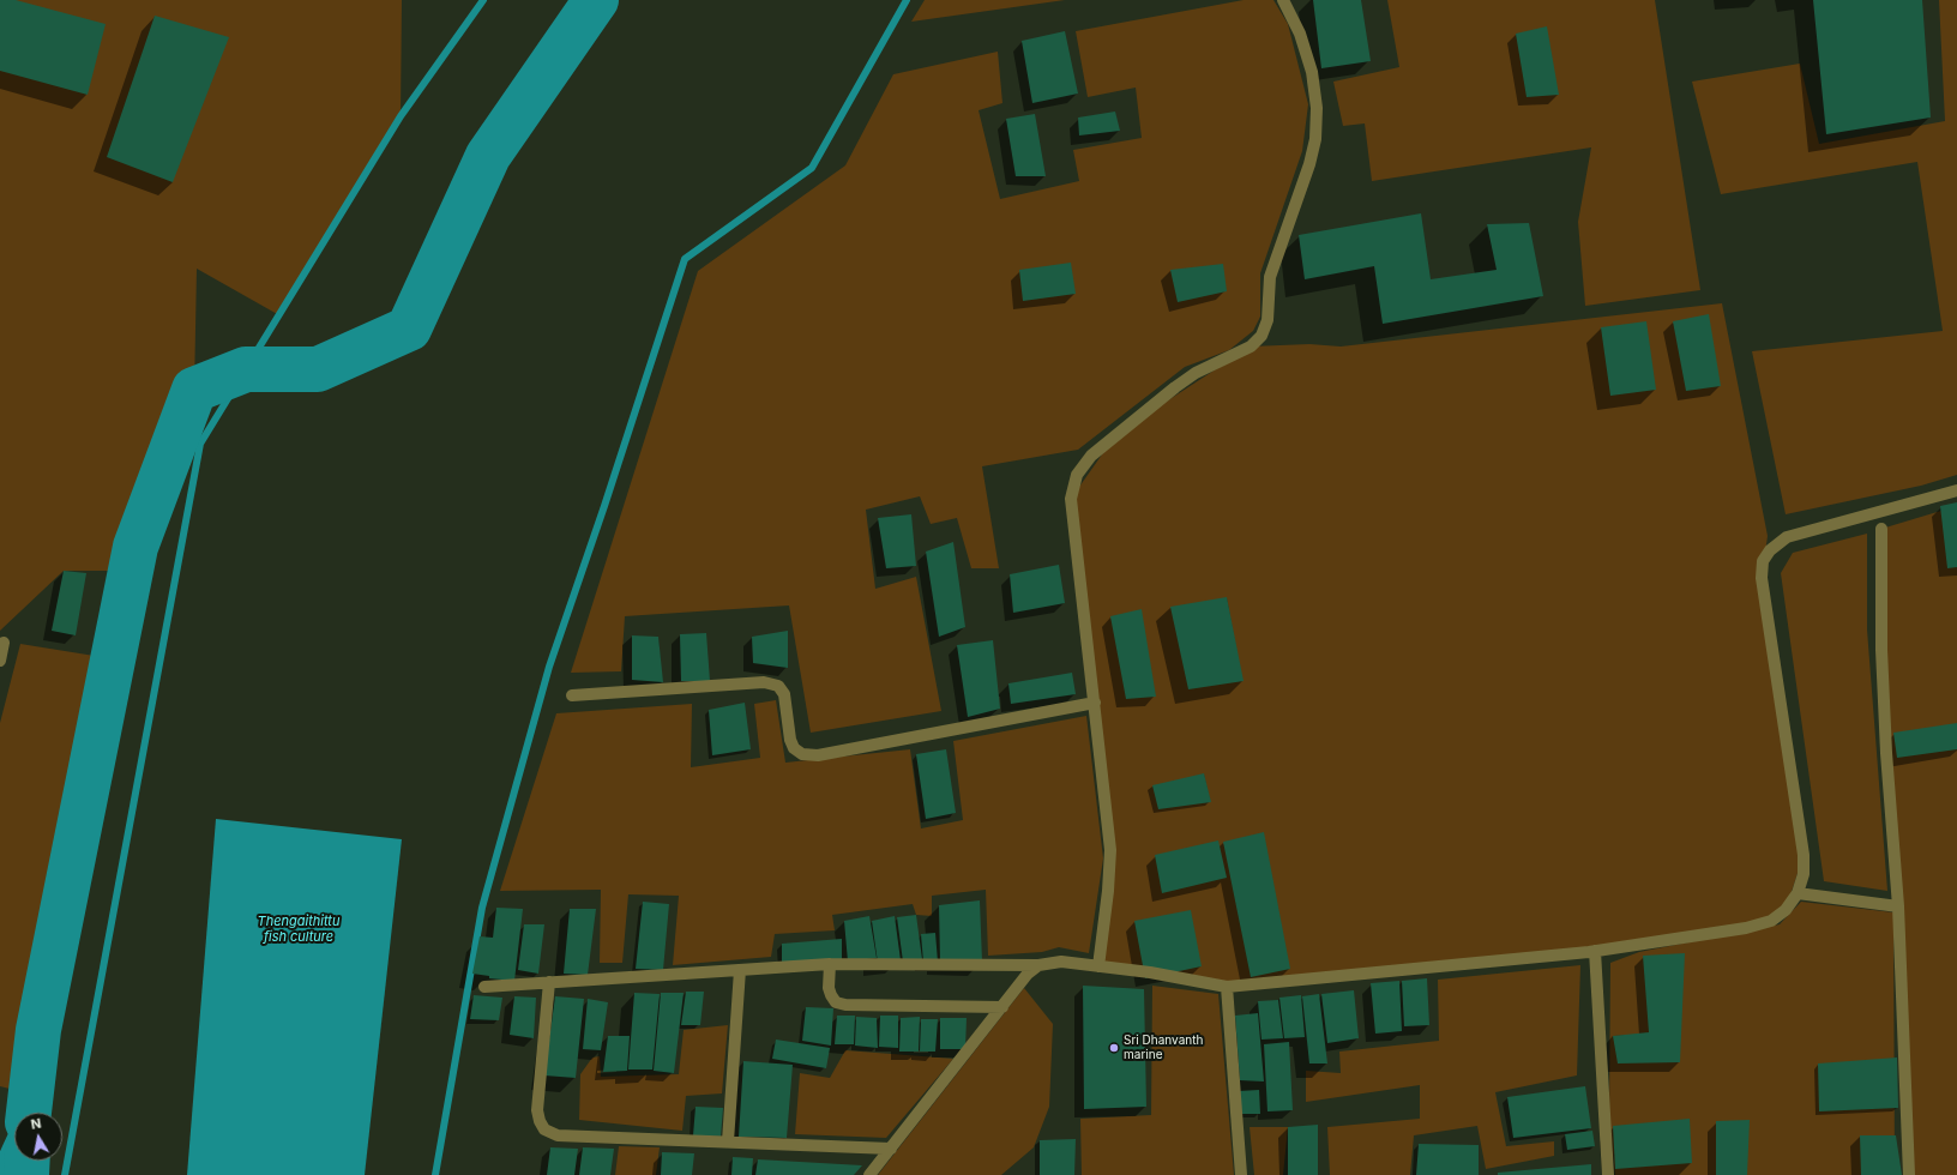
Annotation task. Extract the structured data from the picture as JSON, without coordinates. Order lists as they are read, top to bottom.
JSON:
{
  "water": ["Thengaithittu fish culture"],
  "places": ["Sri Dhanvanth marine"],
  "north": "top"
}
